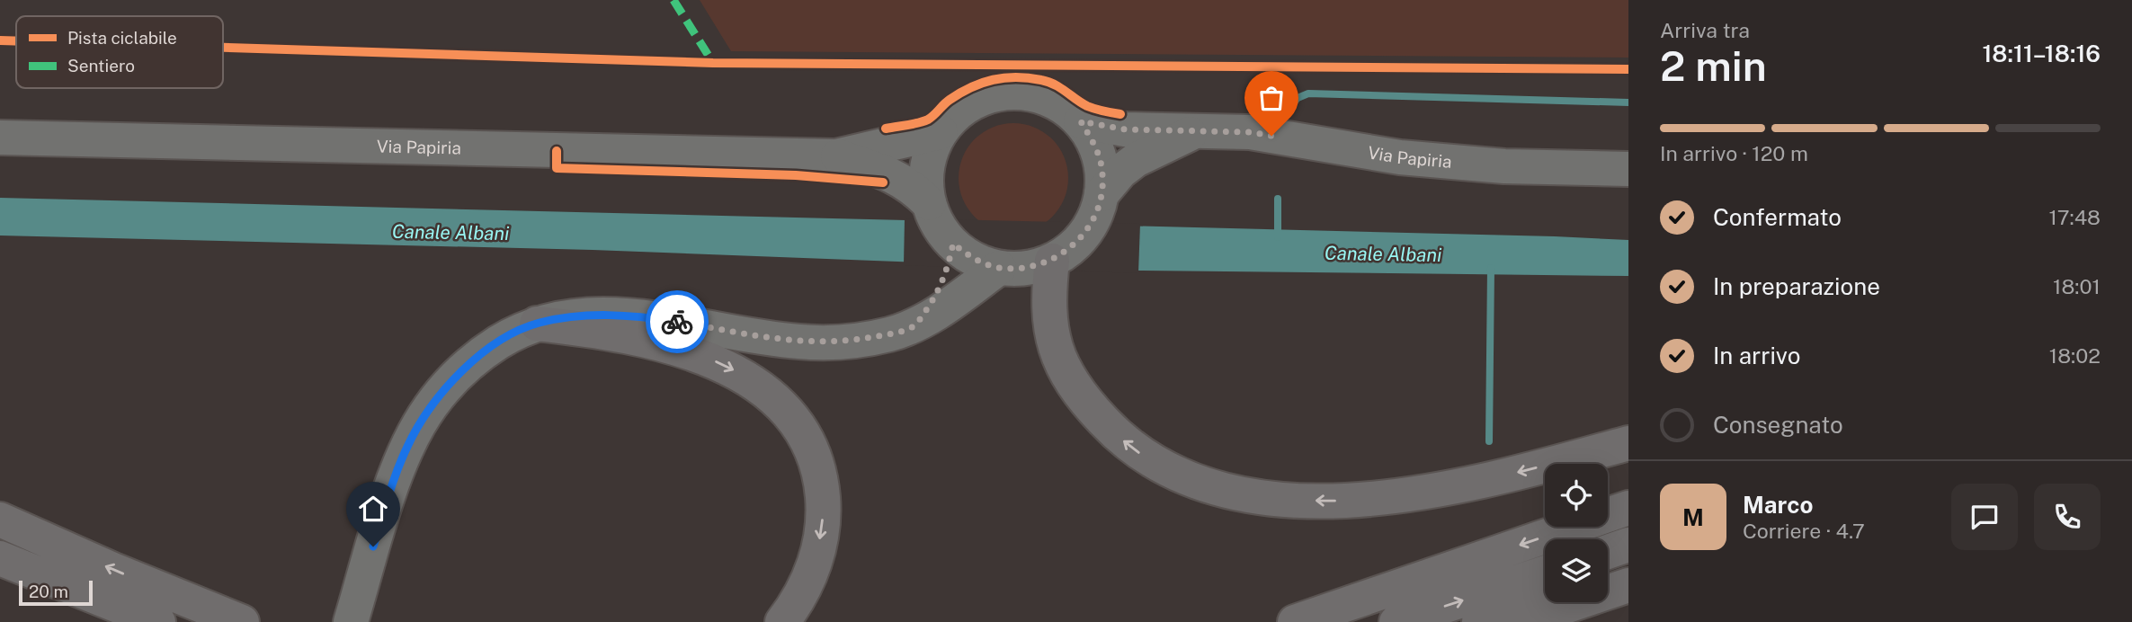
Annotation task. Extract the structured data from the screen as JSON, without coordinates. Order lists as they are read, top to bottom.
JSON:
{
  "streets": {
    "main road": ["Via Papiria"]
  },
  "water": ["Canale Albani"],
  "legend": ["Pista ciclabile", "Sentiero"],
  "scale_bar": "20 m",
  "page": {
    "heading": ["2 min", "Arriva tra", "18:11–18:16"],
    "panel": ["Marco", "Corriere · 4.7"],
    "bar": "In arrivo · 120 m",
    "list": [
      ["Confermato", "17:48"],
      ["In preparazione", "18:01"],
      ["In arrivo", "18:02"],
      "Consegnato"
    ],
    "round": "M",
    "scale": "20 m"
  }
}
